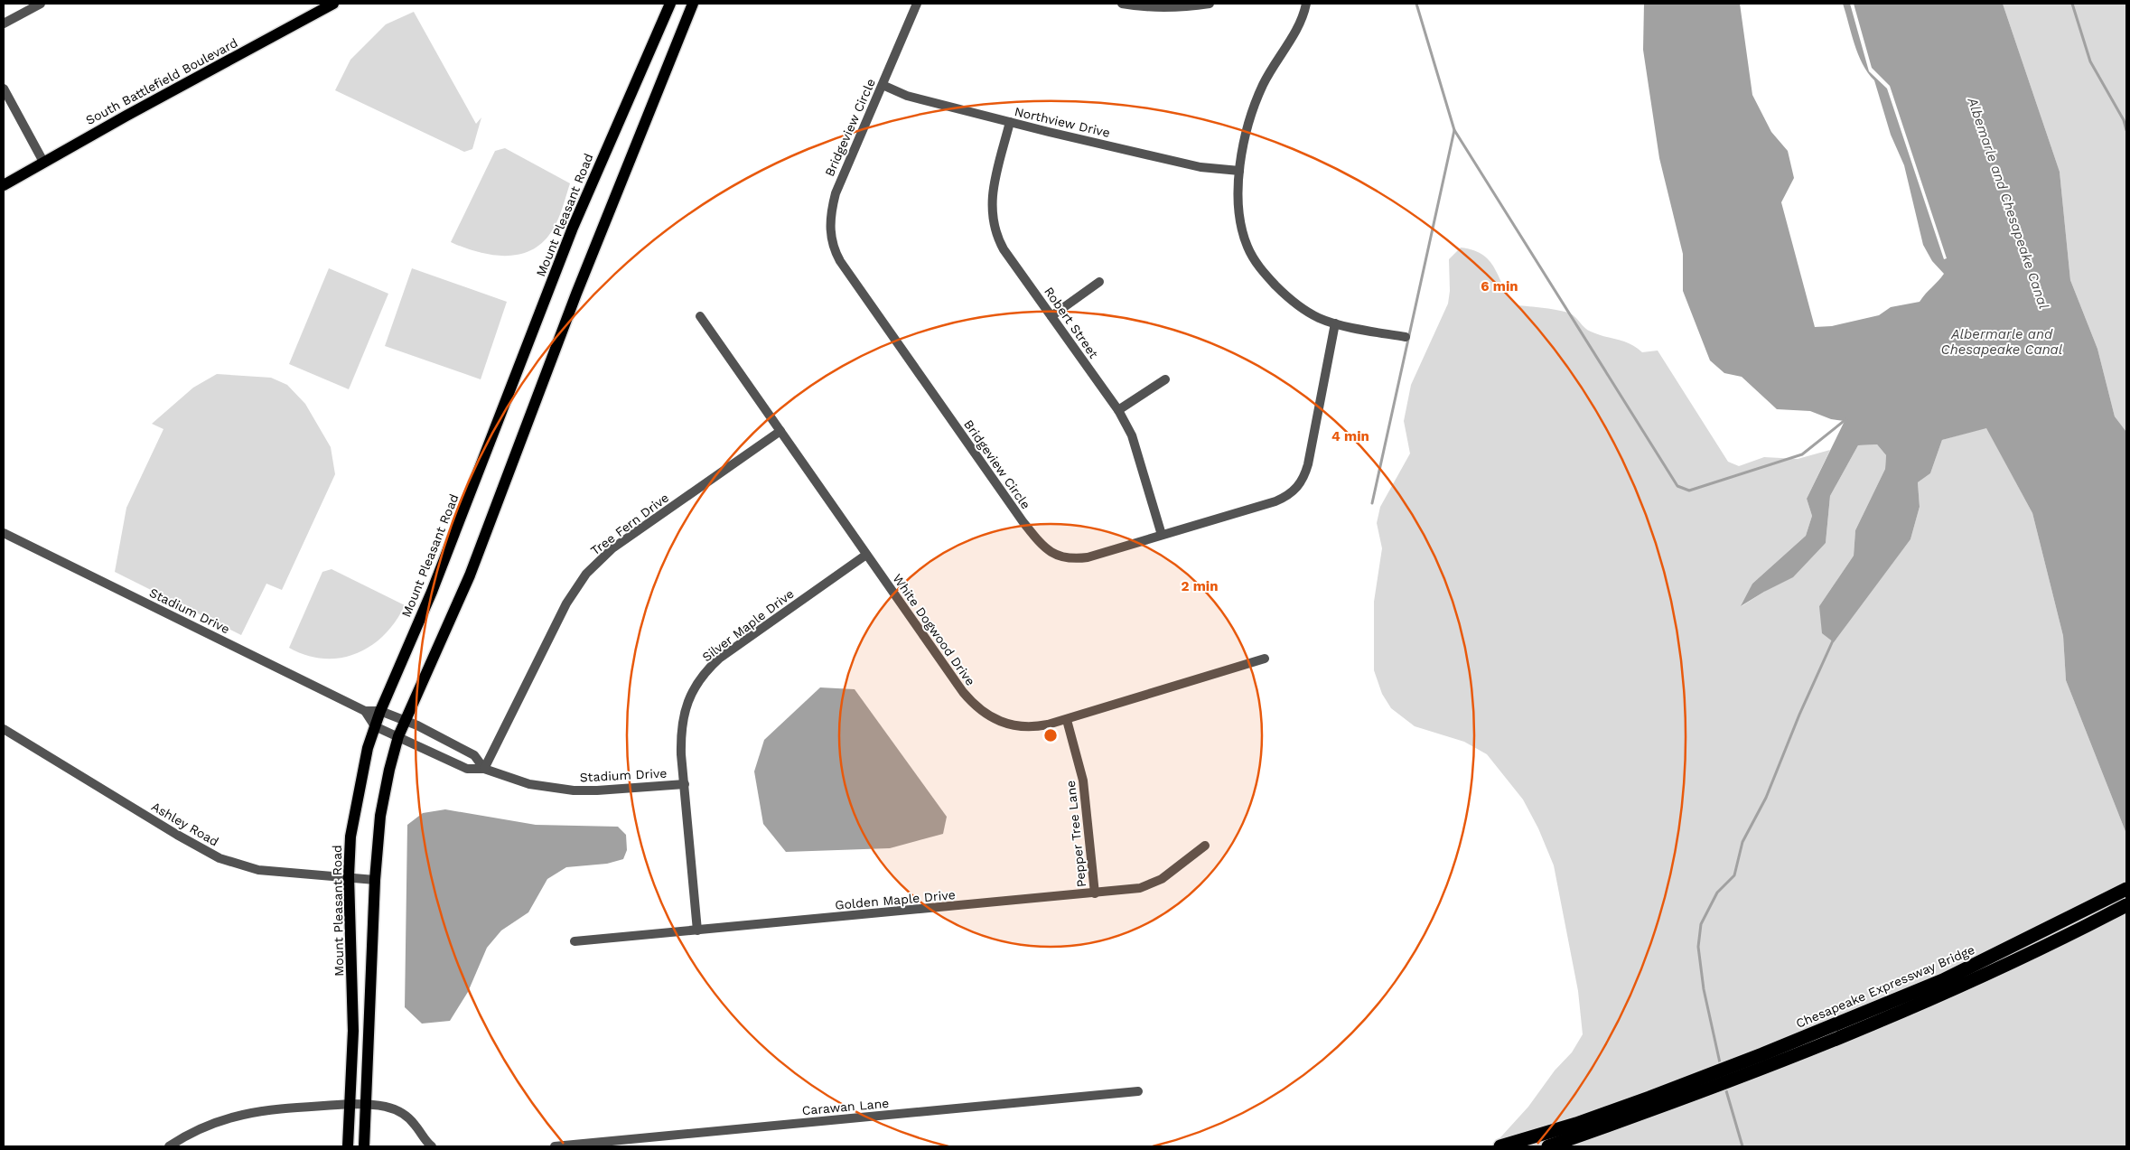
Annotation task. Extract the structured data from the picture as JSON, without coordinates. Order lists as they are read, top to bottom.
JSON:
{
  "streets": {
    "highway": ["Chesapeake Expressway Bridge"],
    "main road": ["South Battlefield Boulevard", "Mount Pleasant Road"],
    "street": [
      "Northview Drive",
      "Bridgeview Circle",
      "Robert Street",
      "Tree Fern Drive",
      "Stadium Drive",
      "Silver Maple Drive",
      "White Dogwood Drive",
      "Ashley Road",
      "Pepper Tree Lane",
      "Golden Maple Drive",
      "Carawan Lane"
    ]
  },
  "crossings": [
    ["Northview Drive", "Bridgeview Circle"],
    ["Northview Drive", "Robert Street"],
    ["Bridgeview Circle", "Robert Street"],
    ["Mount Pleasant Road", "Stadium Drive"],
    ["Mount Pleasant Road", "Ashley Road"],
    ["Tree Fern Drive", "Stadium Drive"],
    ["Tree Fern Drive", "White Dogwood Drive"],
    ["Stadium Drive", "Silver Maple Drive"],
    ["Silver Maple Drive", "White Dogwood Drive"],
    ["Silver Maple Drive", "Golden Maple Drive"],
    ["White Dogwood Drive", "Pepper Tree Lane"],
    ["Pepper Tree Lane", "Golden Maple Drive"]
  ],
  "water": ["Albemarle and Chesapeake Canal", "Albermarle and Chesapeake Canal"],
  "rings": ["6 min", "4 min", "2 min"]
}
